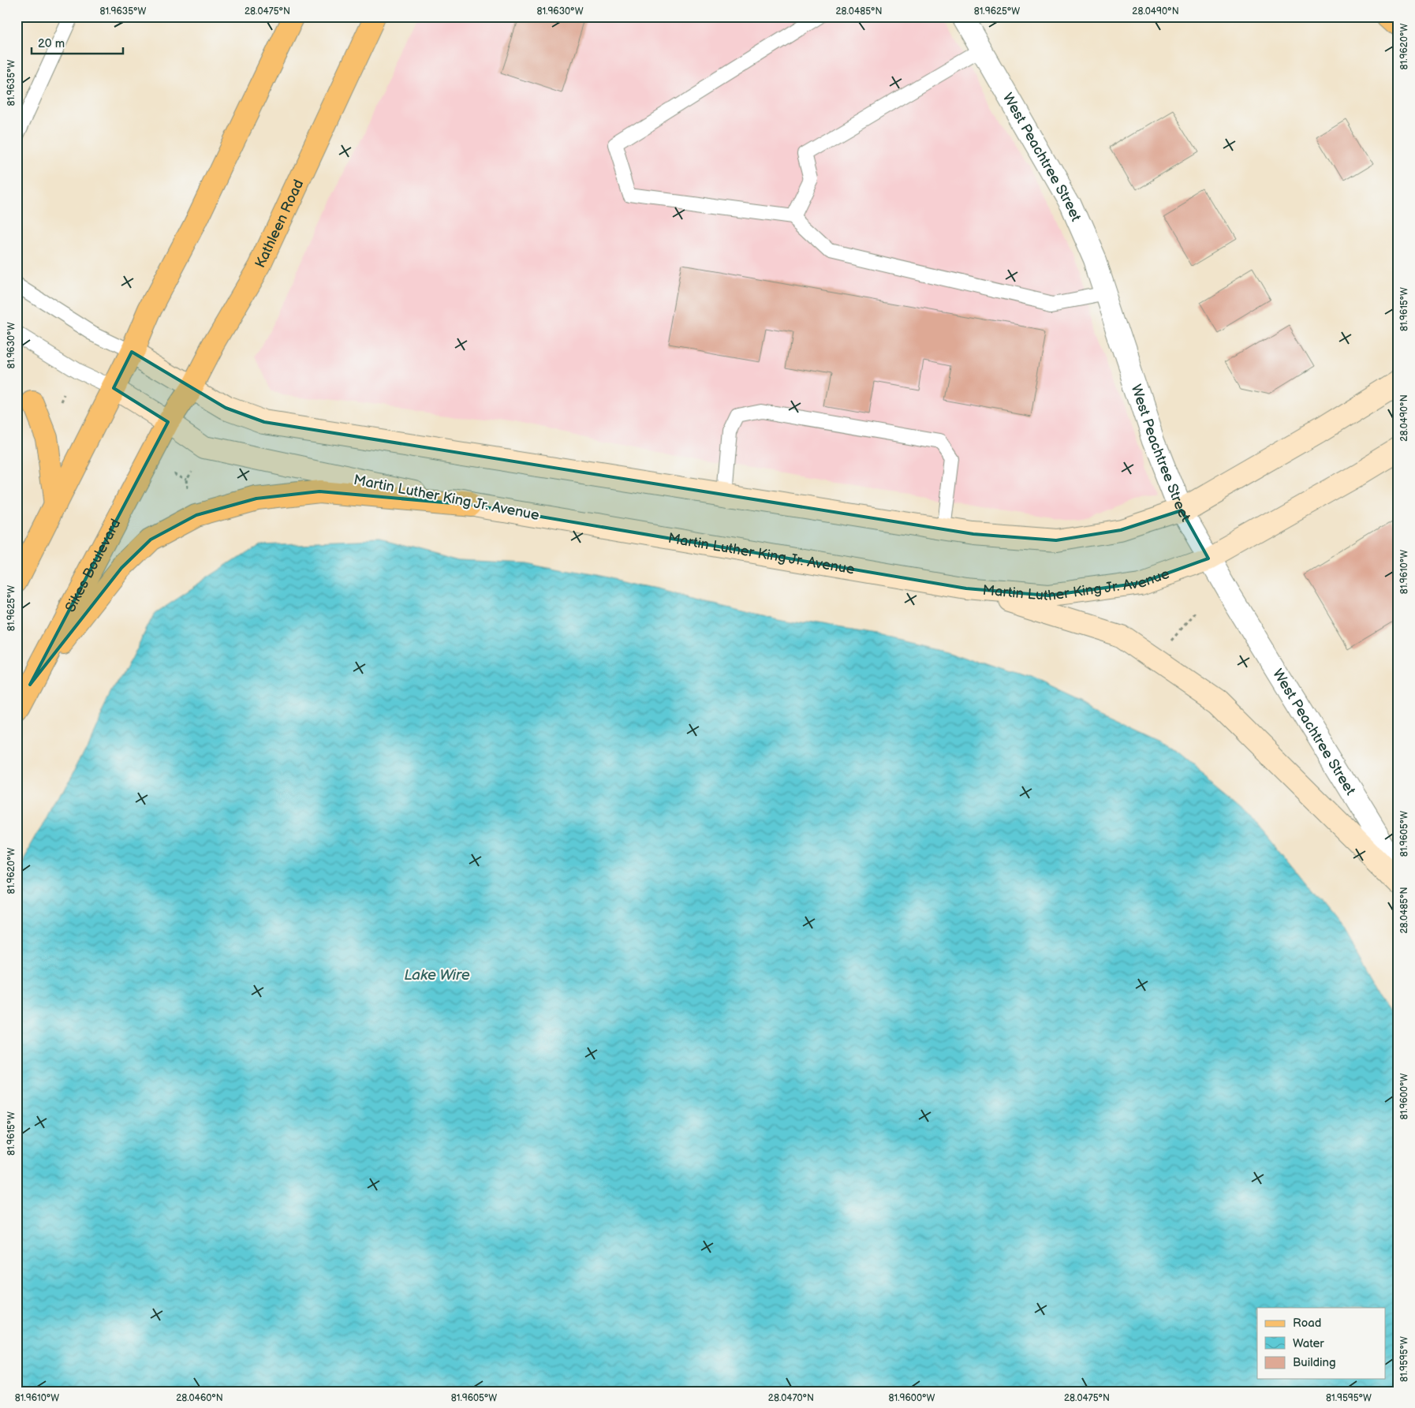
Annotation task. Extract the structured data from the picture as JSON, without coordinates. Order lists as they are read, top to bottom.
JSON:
{
  "streets": {
    "main road": ["Kathleen Road", "Martin Luther King Jr. Avenue", "Sikes Boulevard"],
    "street": ["West Peachtree Street"]
  },
  "crossings": [
    ["West Peachtree Street", "Martin Luther King Jr. Avenue"],
    ["Kathleen Road", "Martin Luther King Jr. Avenue"],
    ["Kathleen Road", "Sikes Boulevard"],
    ["Martin Luther King Jr. Avenue", "Sikes Boulevard"]
  ],
  "water": ["Lake Wire"],
  "legend": ["Road", "Water", "Building"],
  "scale_bar": "20 m",
  "coordinates": [
    "81.9635°W",
    "28.0475°N",
    "81.9630°W",
    "28.0485°N",
    "81.9625°W",
    "28.0490°N",
    "81.9620°W",
    "81.9615°W",
    "81.9610°W",
    "81.9605°W",
    "81.9600°W",
    "81.9595°W",
    "28.0460°N",
    "28.0470°N"
  ]
}
